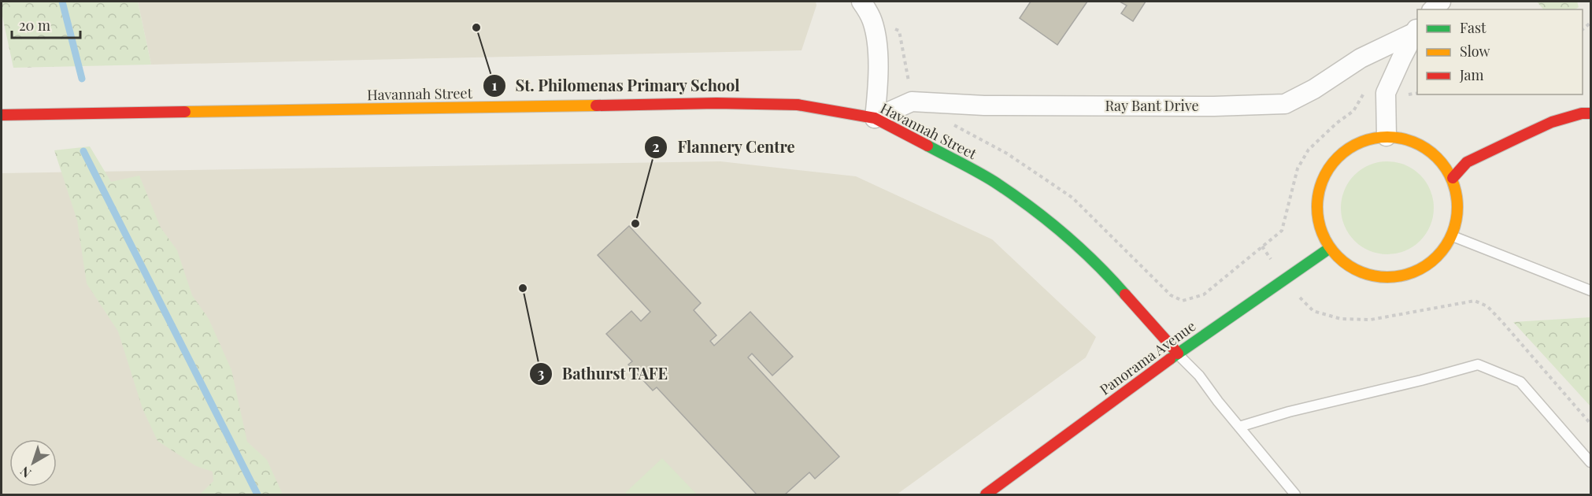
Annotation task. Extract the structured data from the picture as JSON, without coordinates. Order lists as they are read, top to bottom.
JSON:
{
  "streets": {
    "street": ["Havannah Street", "Ray Bant Drive", "Panorama Avenue"]
  },
  "crossings": [
    ["Havannah Street", "Ray Bant Drive"],
    ["Havannah Street", "Panorama Avenue"],
    ["Ray Bant Drive", "Panorama Avenue"]
  ],
  "places": ["St. Philomenas Primary School", "Flannery Centre", "Bathurst TAFE"],
  "legend": ["Fast", "Slow", "Jam"],
  "scale_bar": "20 m",
  "north": "bottom left"
}
